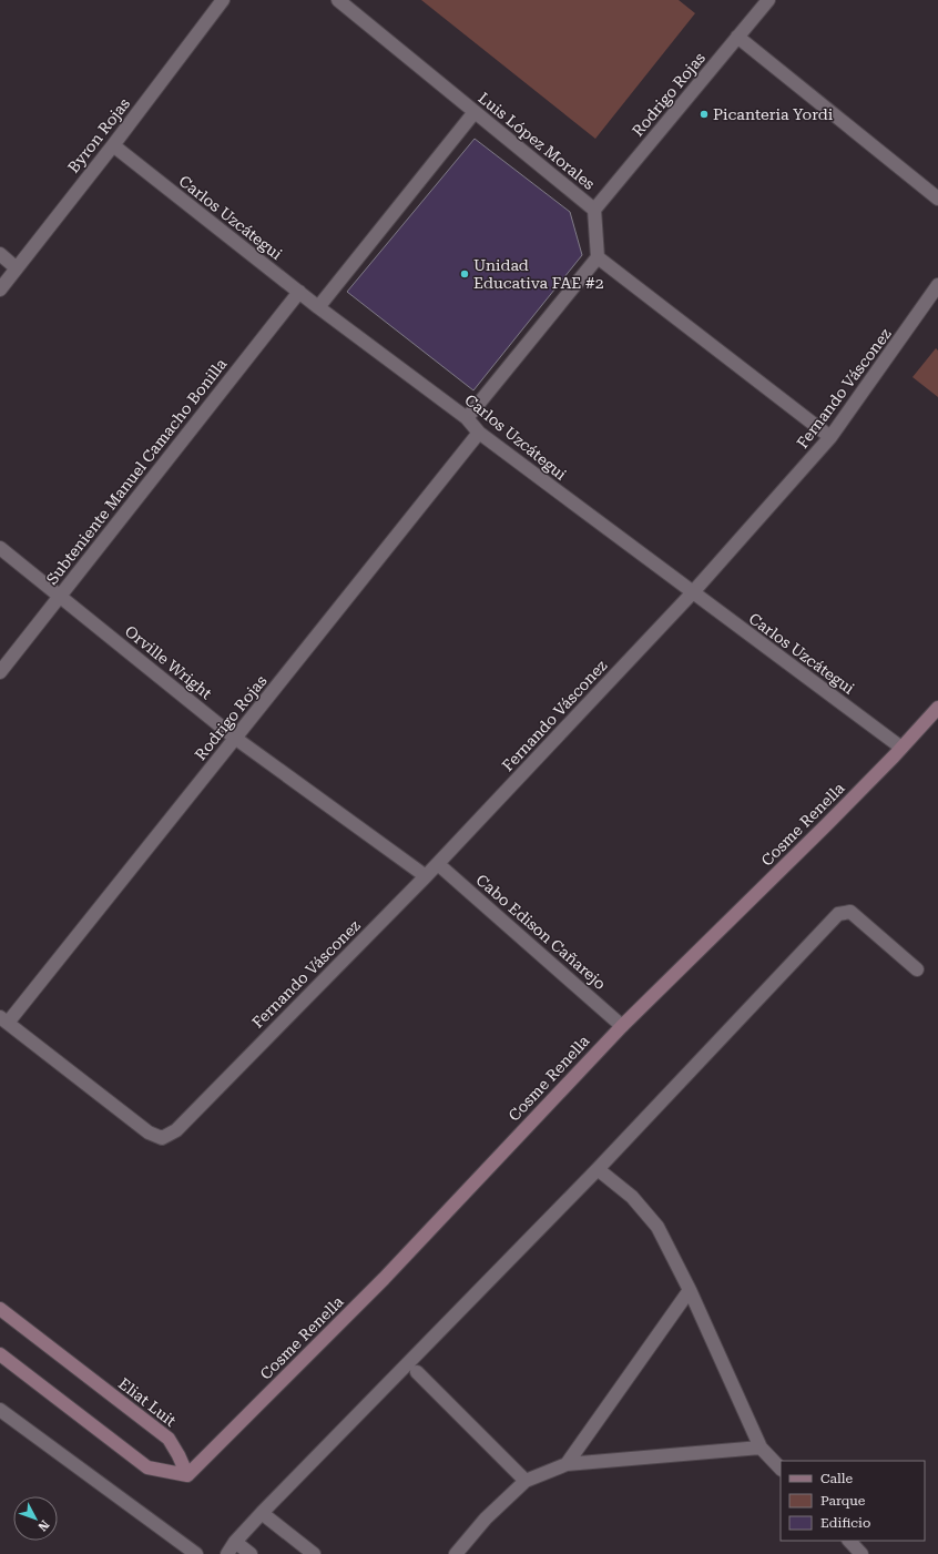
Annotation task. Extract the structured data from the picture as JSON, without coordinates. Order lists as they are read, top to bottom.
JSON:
{
  "streets": {
    "street": [
      "Rodrigo Rojas",
      "Byron Rojas",
      "Luis López Morales",
      "Carlos Uzcátegui",
      "Fernando Vásconez",
      "Subteniente Manuel Camacho Bonilla",
      "Orville Wright",
      "Cosme Renella",
      "Cabo Edison Cañarejo",
      "Eliat Luit"
    ]
  },
  "crossings": [
    ["Rodrigo Rojas", "Luis López Morales"],
    ["Rodrigo Rojas", "Carlos Uzcátegui"],
    ["Rodrigo Rojas", "Fernando Vásconez"],
    ["Rodrigo Rojas", "Orville Wright"],
    ["Byron Rojas", "Carlos Uzcátegui"],
    ["Carlos Uzcátegui", "Fernando Vásconez"],
    ["Carlos Uzcátegui", "Subteniente Manuel Camacho Bonilla"],
    ["Carlos Uzcátegui", "Cosme Renella"],
    ["Fernando Vásconez", "Orville Wright"],
    ["Fernando Vásconez", "Cabo Edison Cañarejo"],
    ["Subteniente Manuel Camacho Bonilla", "Orville Wright"],
    ["Cosme Renella", "Cabo Edison Cañarejo"],
    ["Cosme Renella", "Eliat Luit"]
  ],
  "places": ["Picanteria Yordi", "Unidad Educativa FAE #2"],
  "legend": ["Calle", "Parque", "Edificio"],
  "north": "bottom right"
}
